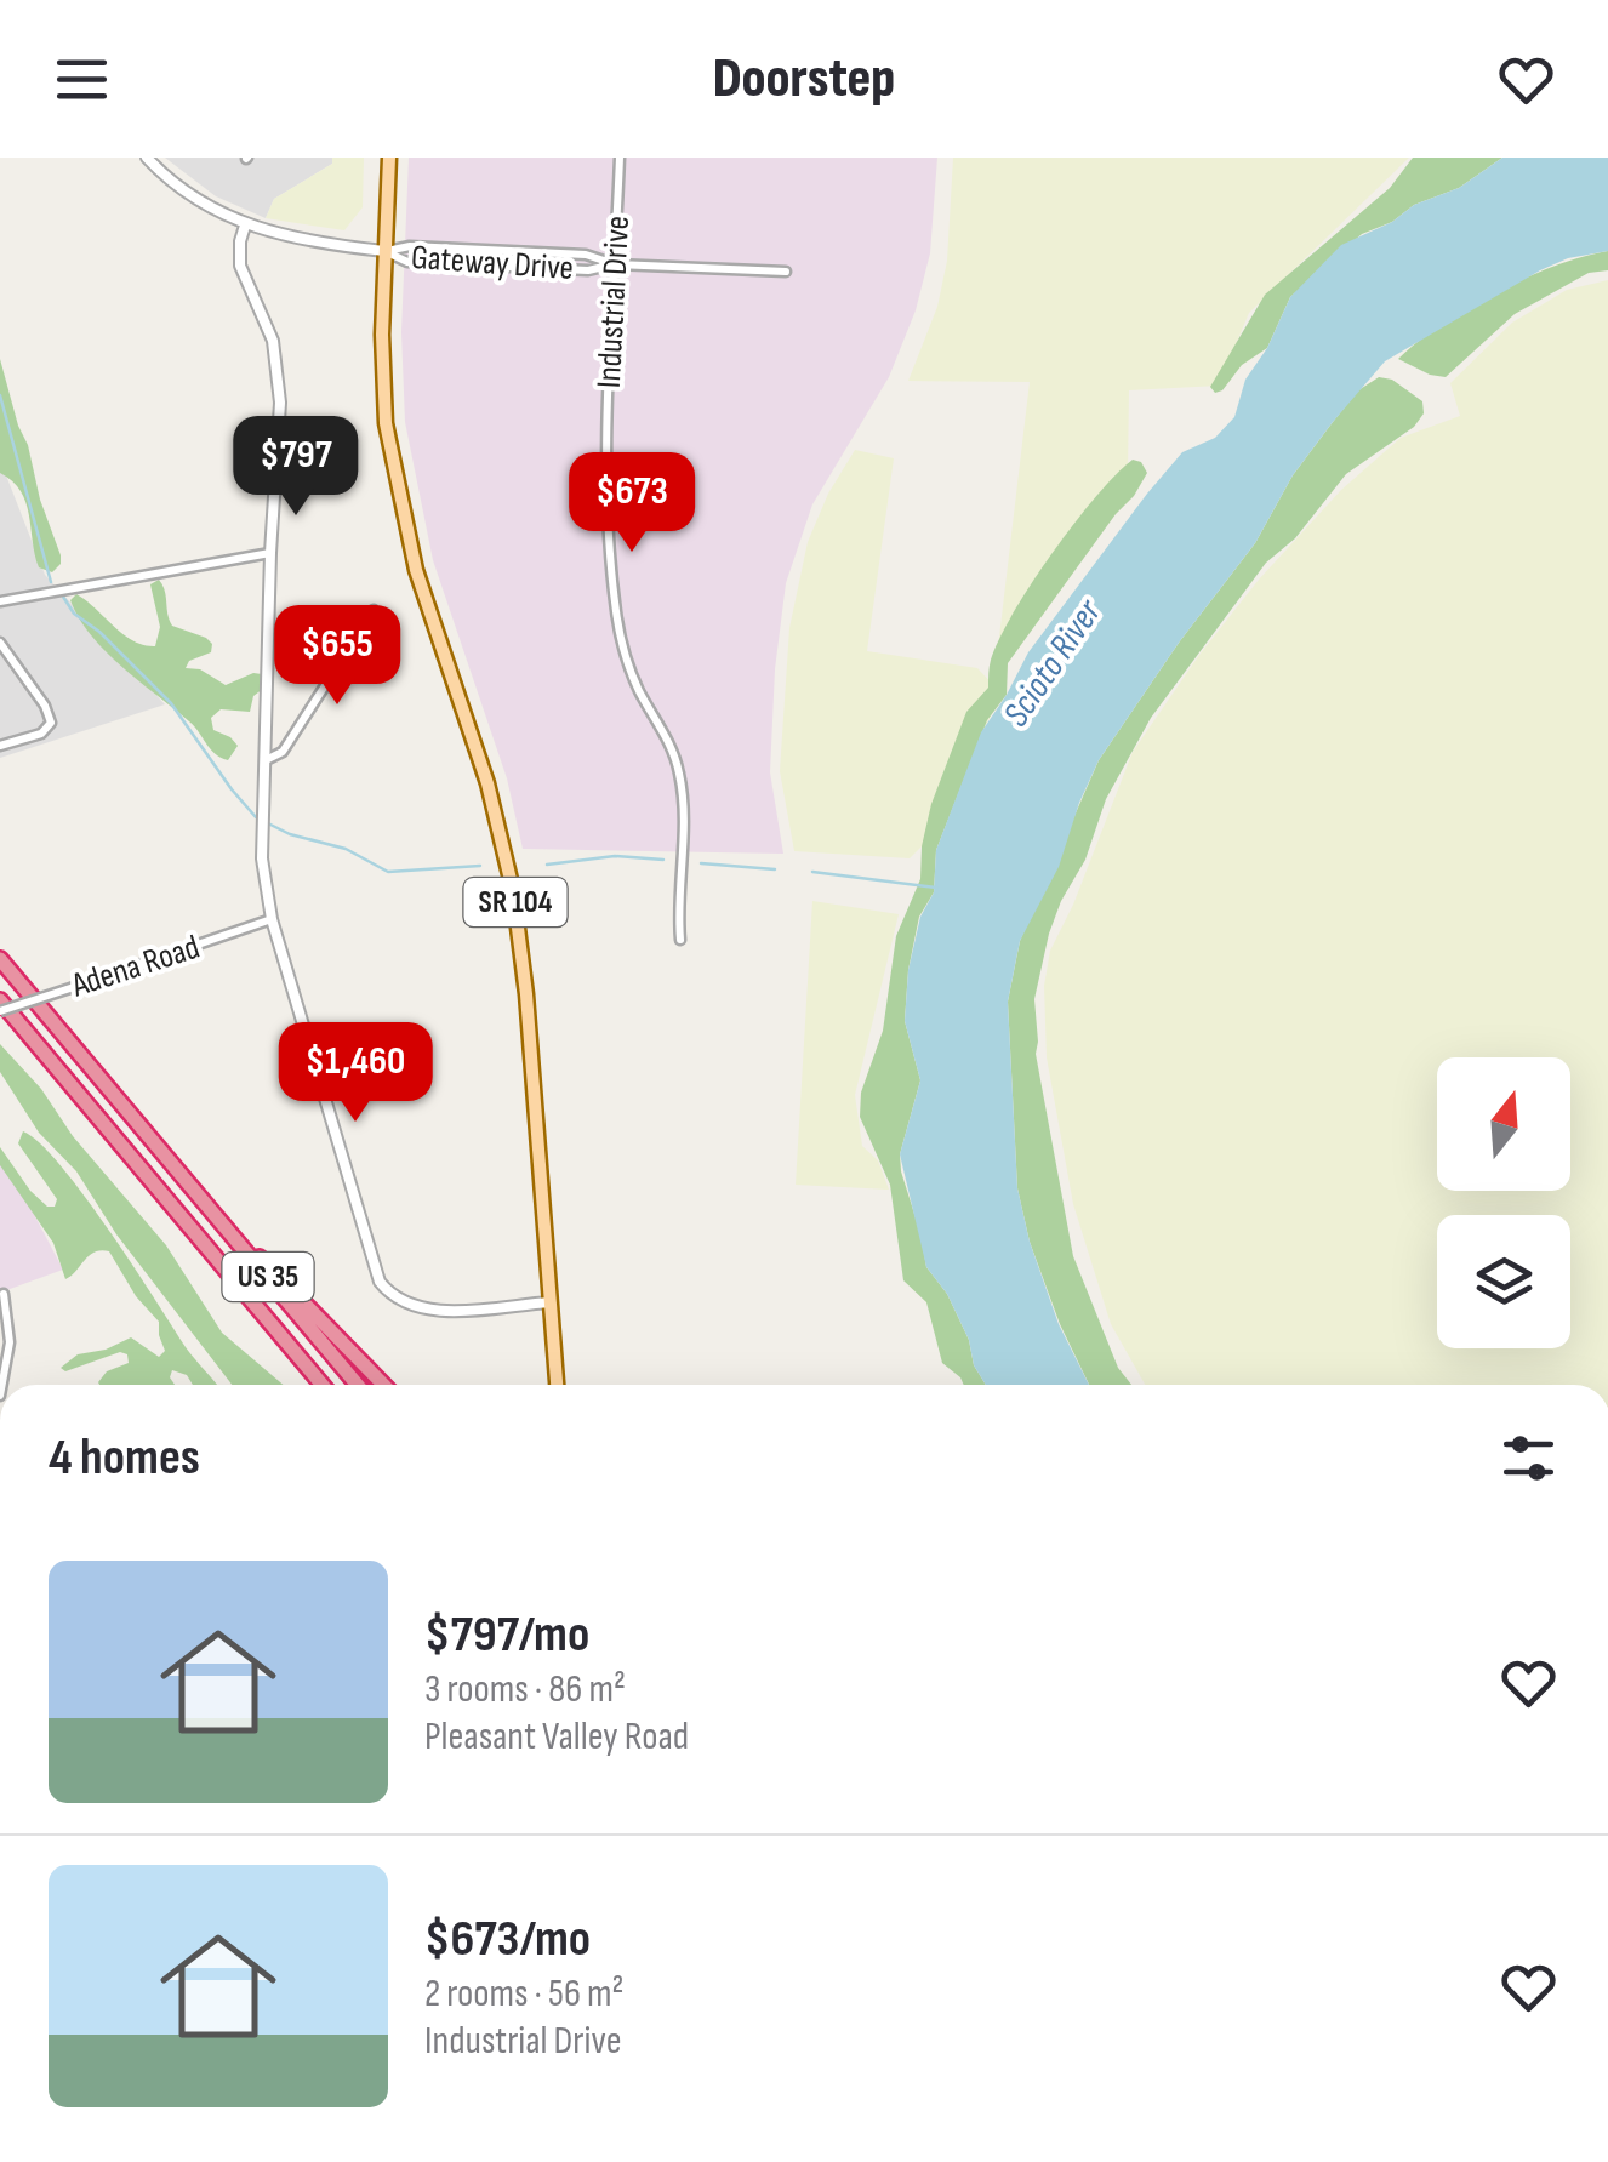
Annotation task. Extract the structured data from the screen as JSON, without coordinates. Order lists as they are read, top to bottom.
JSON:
{
  "streets": {
    "highway": ["US 35"],
    "main road": ["SR 104"],
    "street": ["Gateway Drive", "Industrial Drive", "Adena Road"]
  },
  "crossings": [
    ["Gateway Drive", "Industrial Drive"],
    ["Gateway Drive", "SR 104"]
  ],
  "water": ["Scioto River"],
  "north": "top",
  "page": {
    "header": "Doorstep",
    "price": [
      "$797",
      "$673",
      "$655",
      "$1,460"
    ],
    "heading": "4 homes",
    "list": [
      {
        "name": "$797/mo",
        "note": "3 rooms · 86 m² · Pleasant Valley Road"
      },
      {
        "name": "$673/mo",
        "note": "2 rooms · 56 m² · Industrial Drive"
      }
    ]
  }
}
